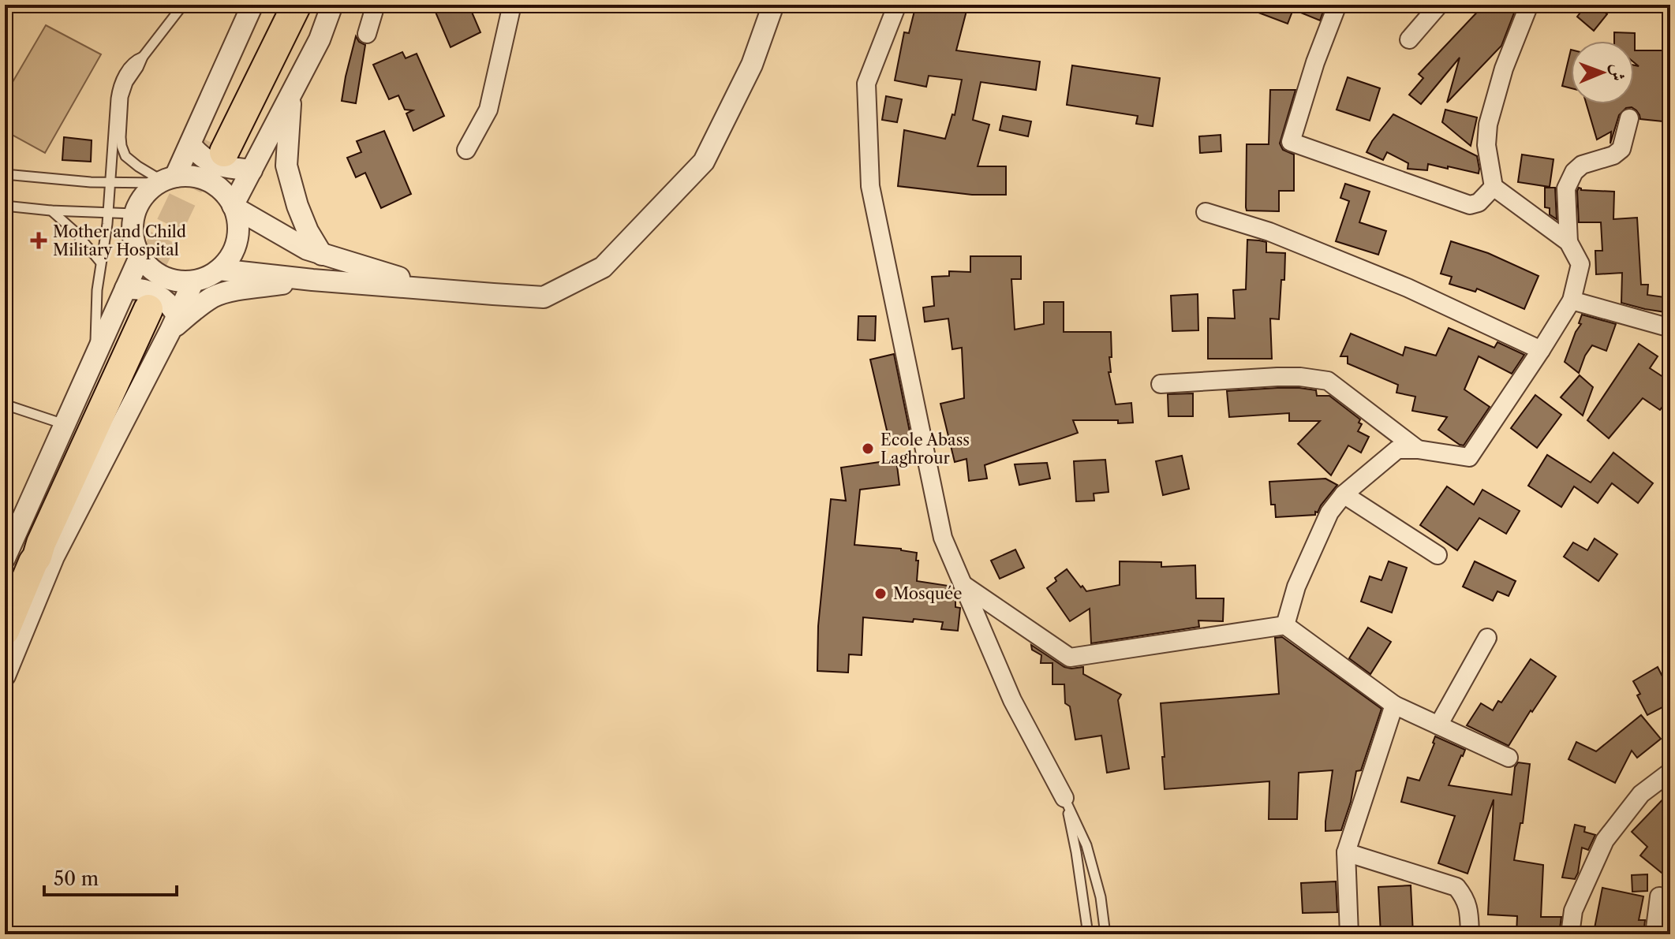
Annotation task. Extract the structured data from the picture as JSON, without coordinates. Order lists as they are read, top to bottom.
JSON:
{
  "places": {
    "health": ["Mother and Child Military Hospital"],
    "other": ["Ecole Abass Laghrour", "Mosquée"]
  },
  "scale_bar": "50 m",
  "north": "right"
}
